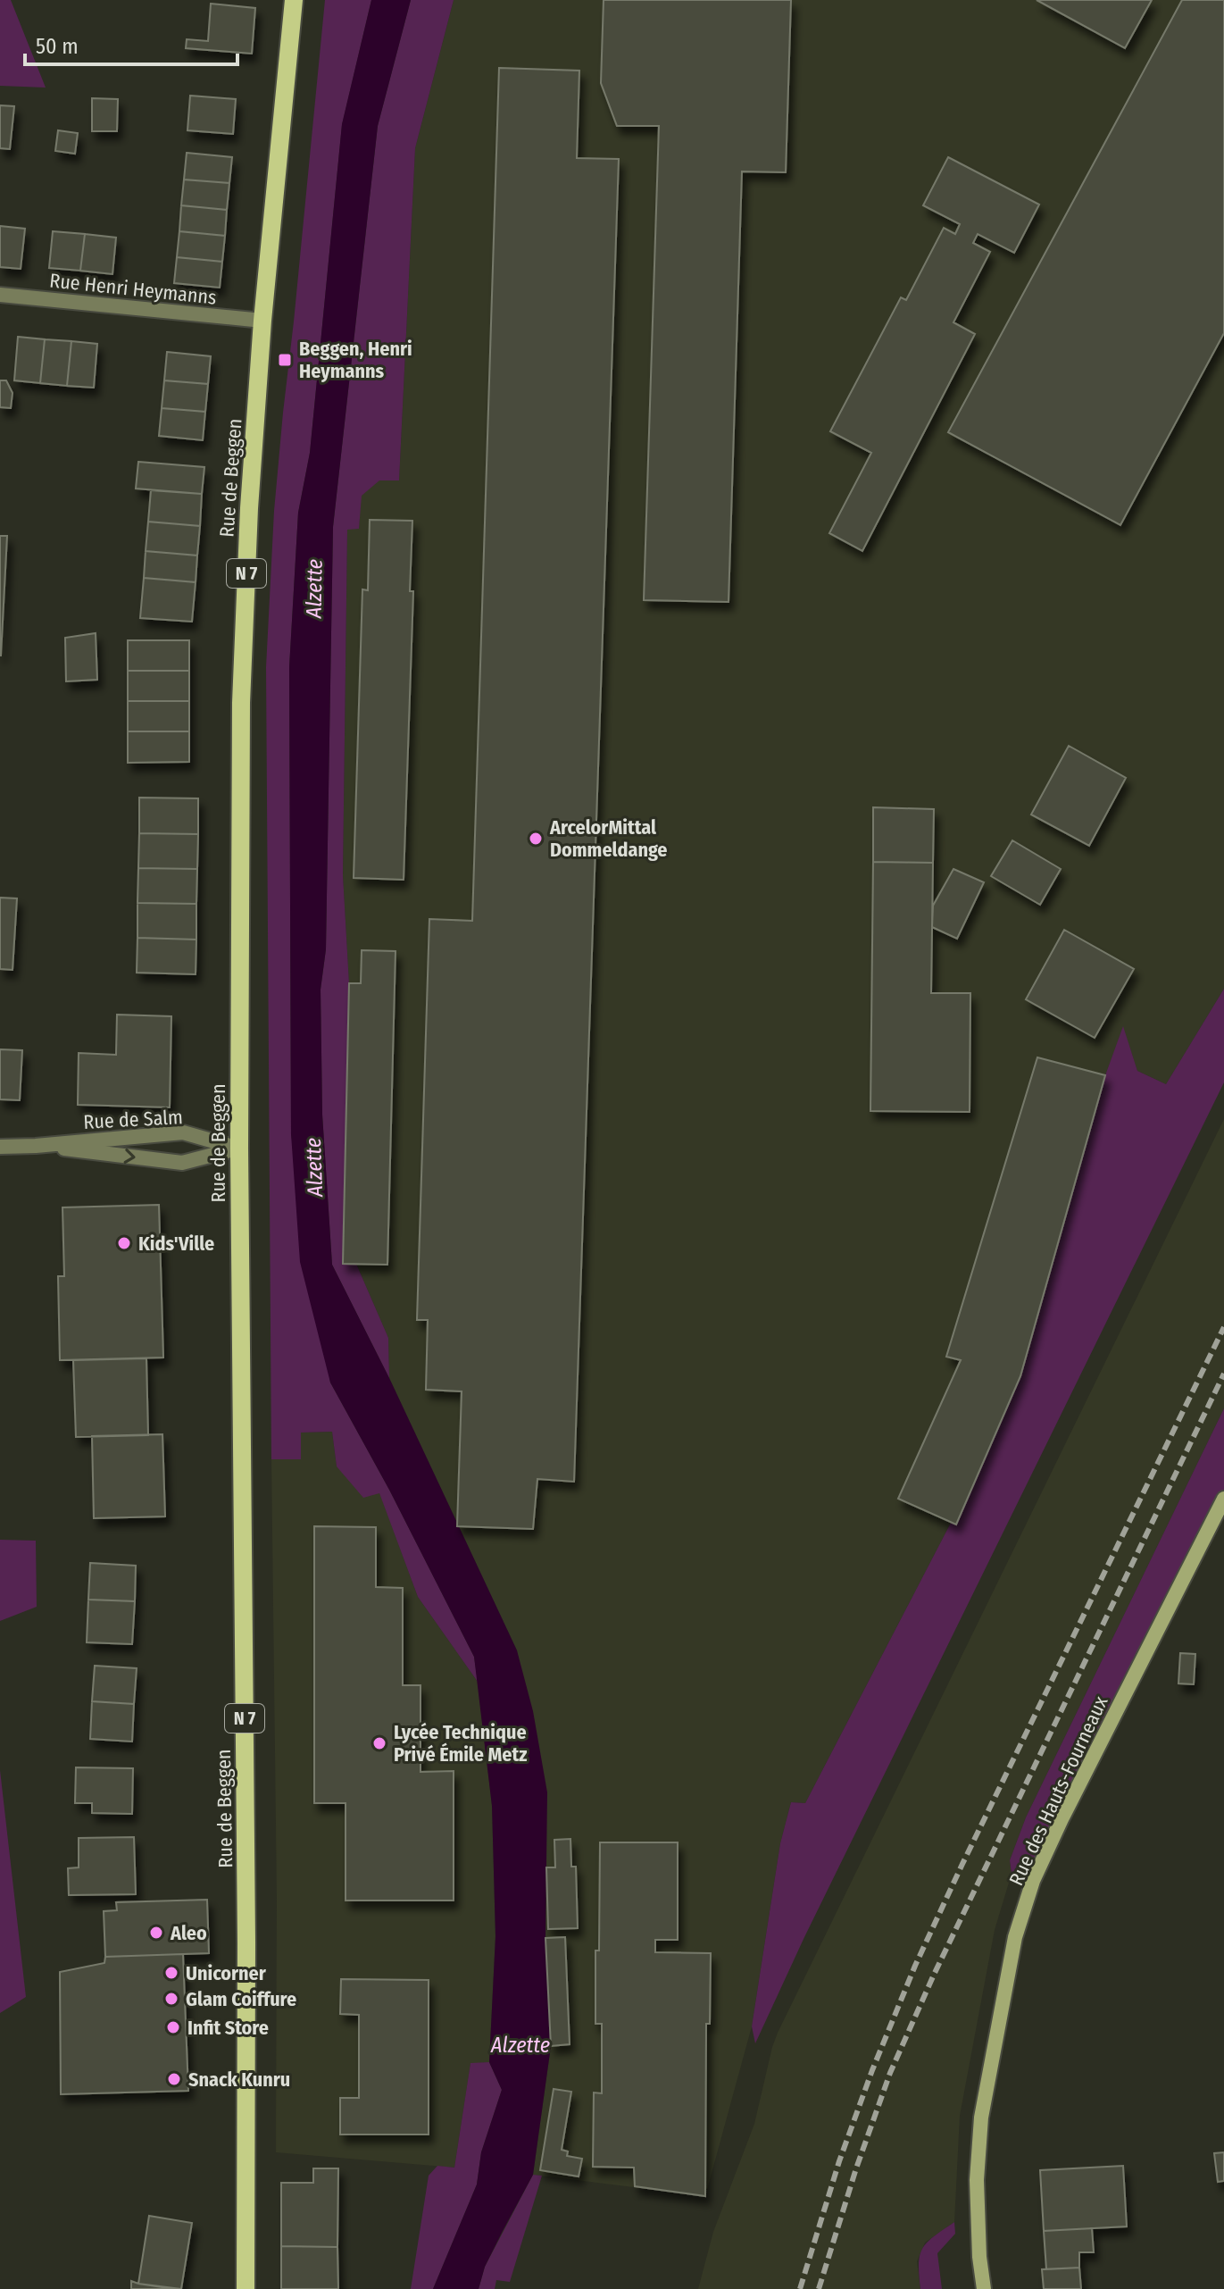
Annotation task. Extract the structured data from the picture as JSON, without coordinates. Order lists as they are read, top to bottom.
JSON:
{
  "streets": {
    "main road": ["Rue de Beggen", "N 7"],
    "street": ["Rue Henri Heymanns", "Rue de Salm", "Rue des Hauts-Fourneaux"]
  },
  "crossings": [
    ["Rue Henri Heymanns", "Rue de Beggen"],
    ["Rue de Beggen", "Rue de Salm"]
  ],
  "water": ["Alzette"],
  "places": {
    "transit": ["Beggen, Henri Heymanns"],
    "other": [
      "ArcelorMittal Dommeldange",
      "Kids'Ville",
      "Lycée Technique Privé Émile Metz",
      "Aleo",
      "Unicorner",
      "Glam Coiffure",
      "Infit Store",
      "Snack Kunru"
    ]
  },
  "scale_bar": "50 m"
}
